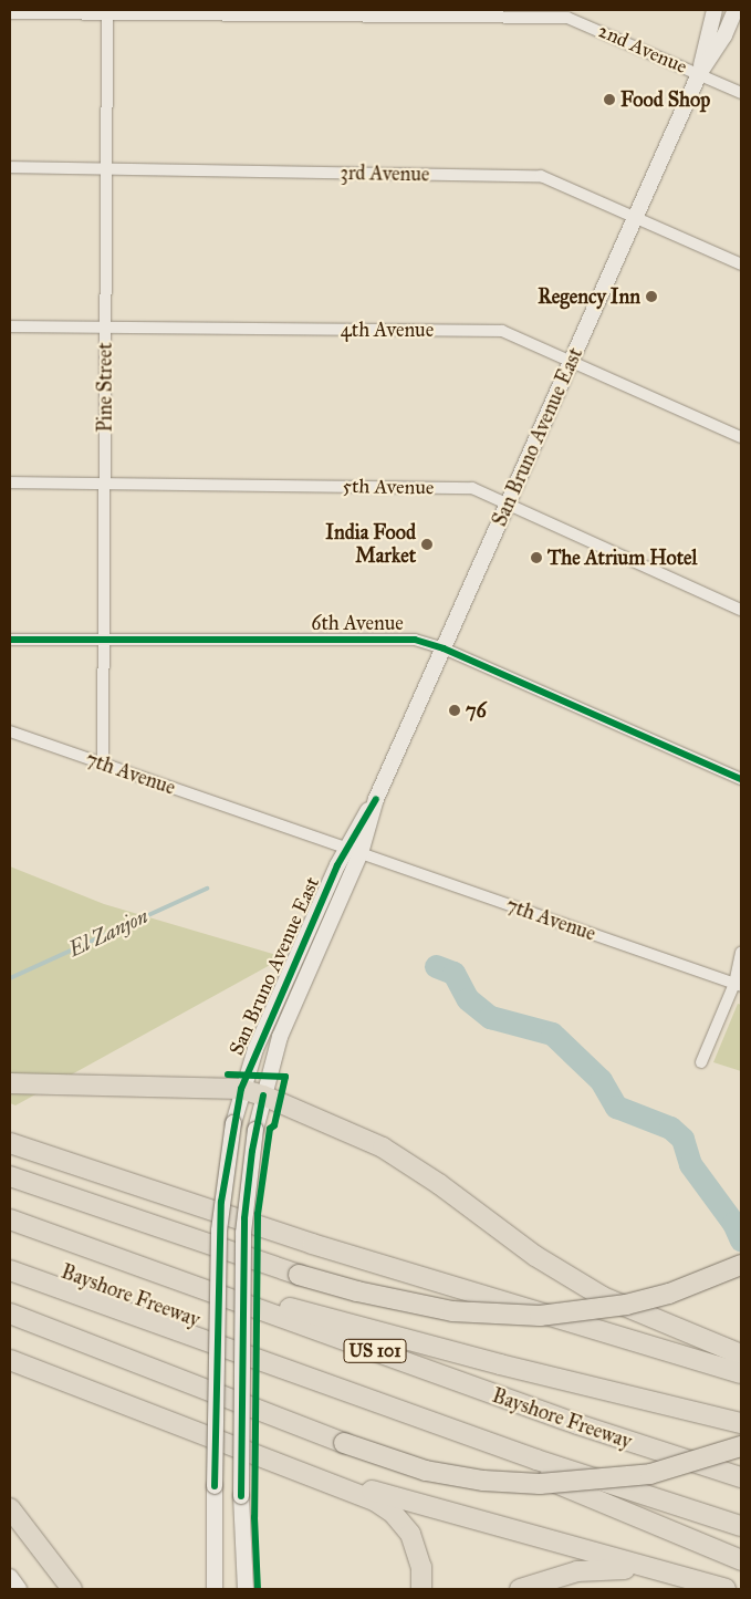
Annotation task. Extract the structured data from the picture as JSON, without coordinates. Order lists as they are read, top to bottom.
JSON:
{
  "streets": {
    "highway": ["Bayshore Freeway", "US 101"],
    "main road": ["San Bruno Avenue East"],
    "street": [
      "2nd Avenue",
      "3rd Avenue",
      "4th Avenue",
      "Pine Street",
      "5th Avenue",
      "6th Avenue",
      "7th Avenue"
    ]
  },
  "crossings": [
    ["2nd Avenue", "Pine Street"],
    ["2nd Avenue", "San Bruno Avenue East"],
    ["3rd Avenue", "Pine Street"],
    ["3rd Avenue", "San Bruno Avenue East"],
    ["4th Avenue", "Pine Street"],
    ["4th Avenue", "San Bruno Avenue East"],
    ["Pine Street", "5th Avenue"],
    ["Pine Street", "6th Avenue"],
    ["Pine Street", "7th Avenue"],
    ["San Bruno Avenue East", "5th Avenue"],
    ["San Bruno Avenue East", "6th Avenue"],
    ["San Bruno Avenue East", "7th Avenue"]
  ],
  "water": ["El Zanjon"],
  "places": [
    "Food Shop",
    "Regency Inn",
    "India Food Market",
    "The Atrium Hotel",
    "76"
  ]
}
